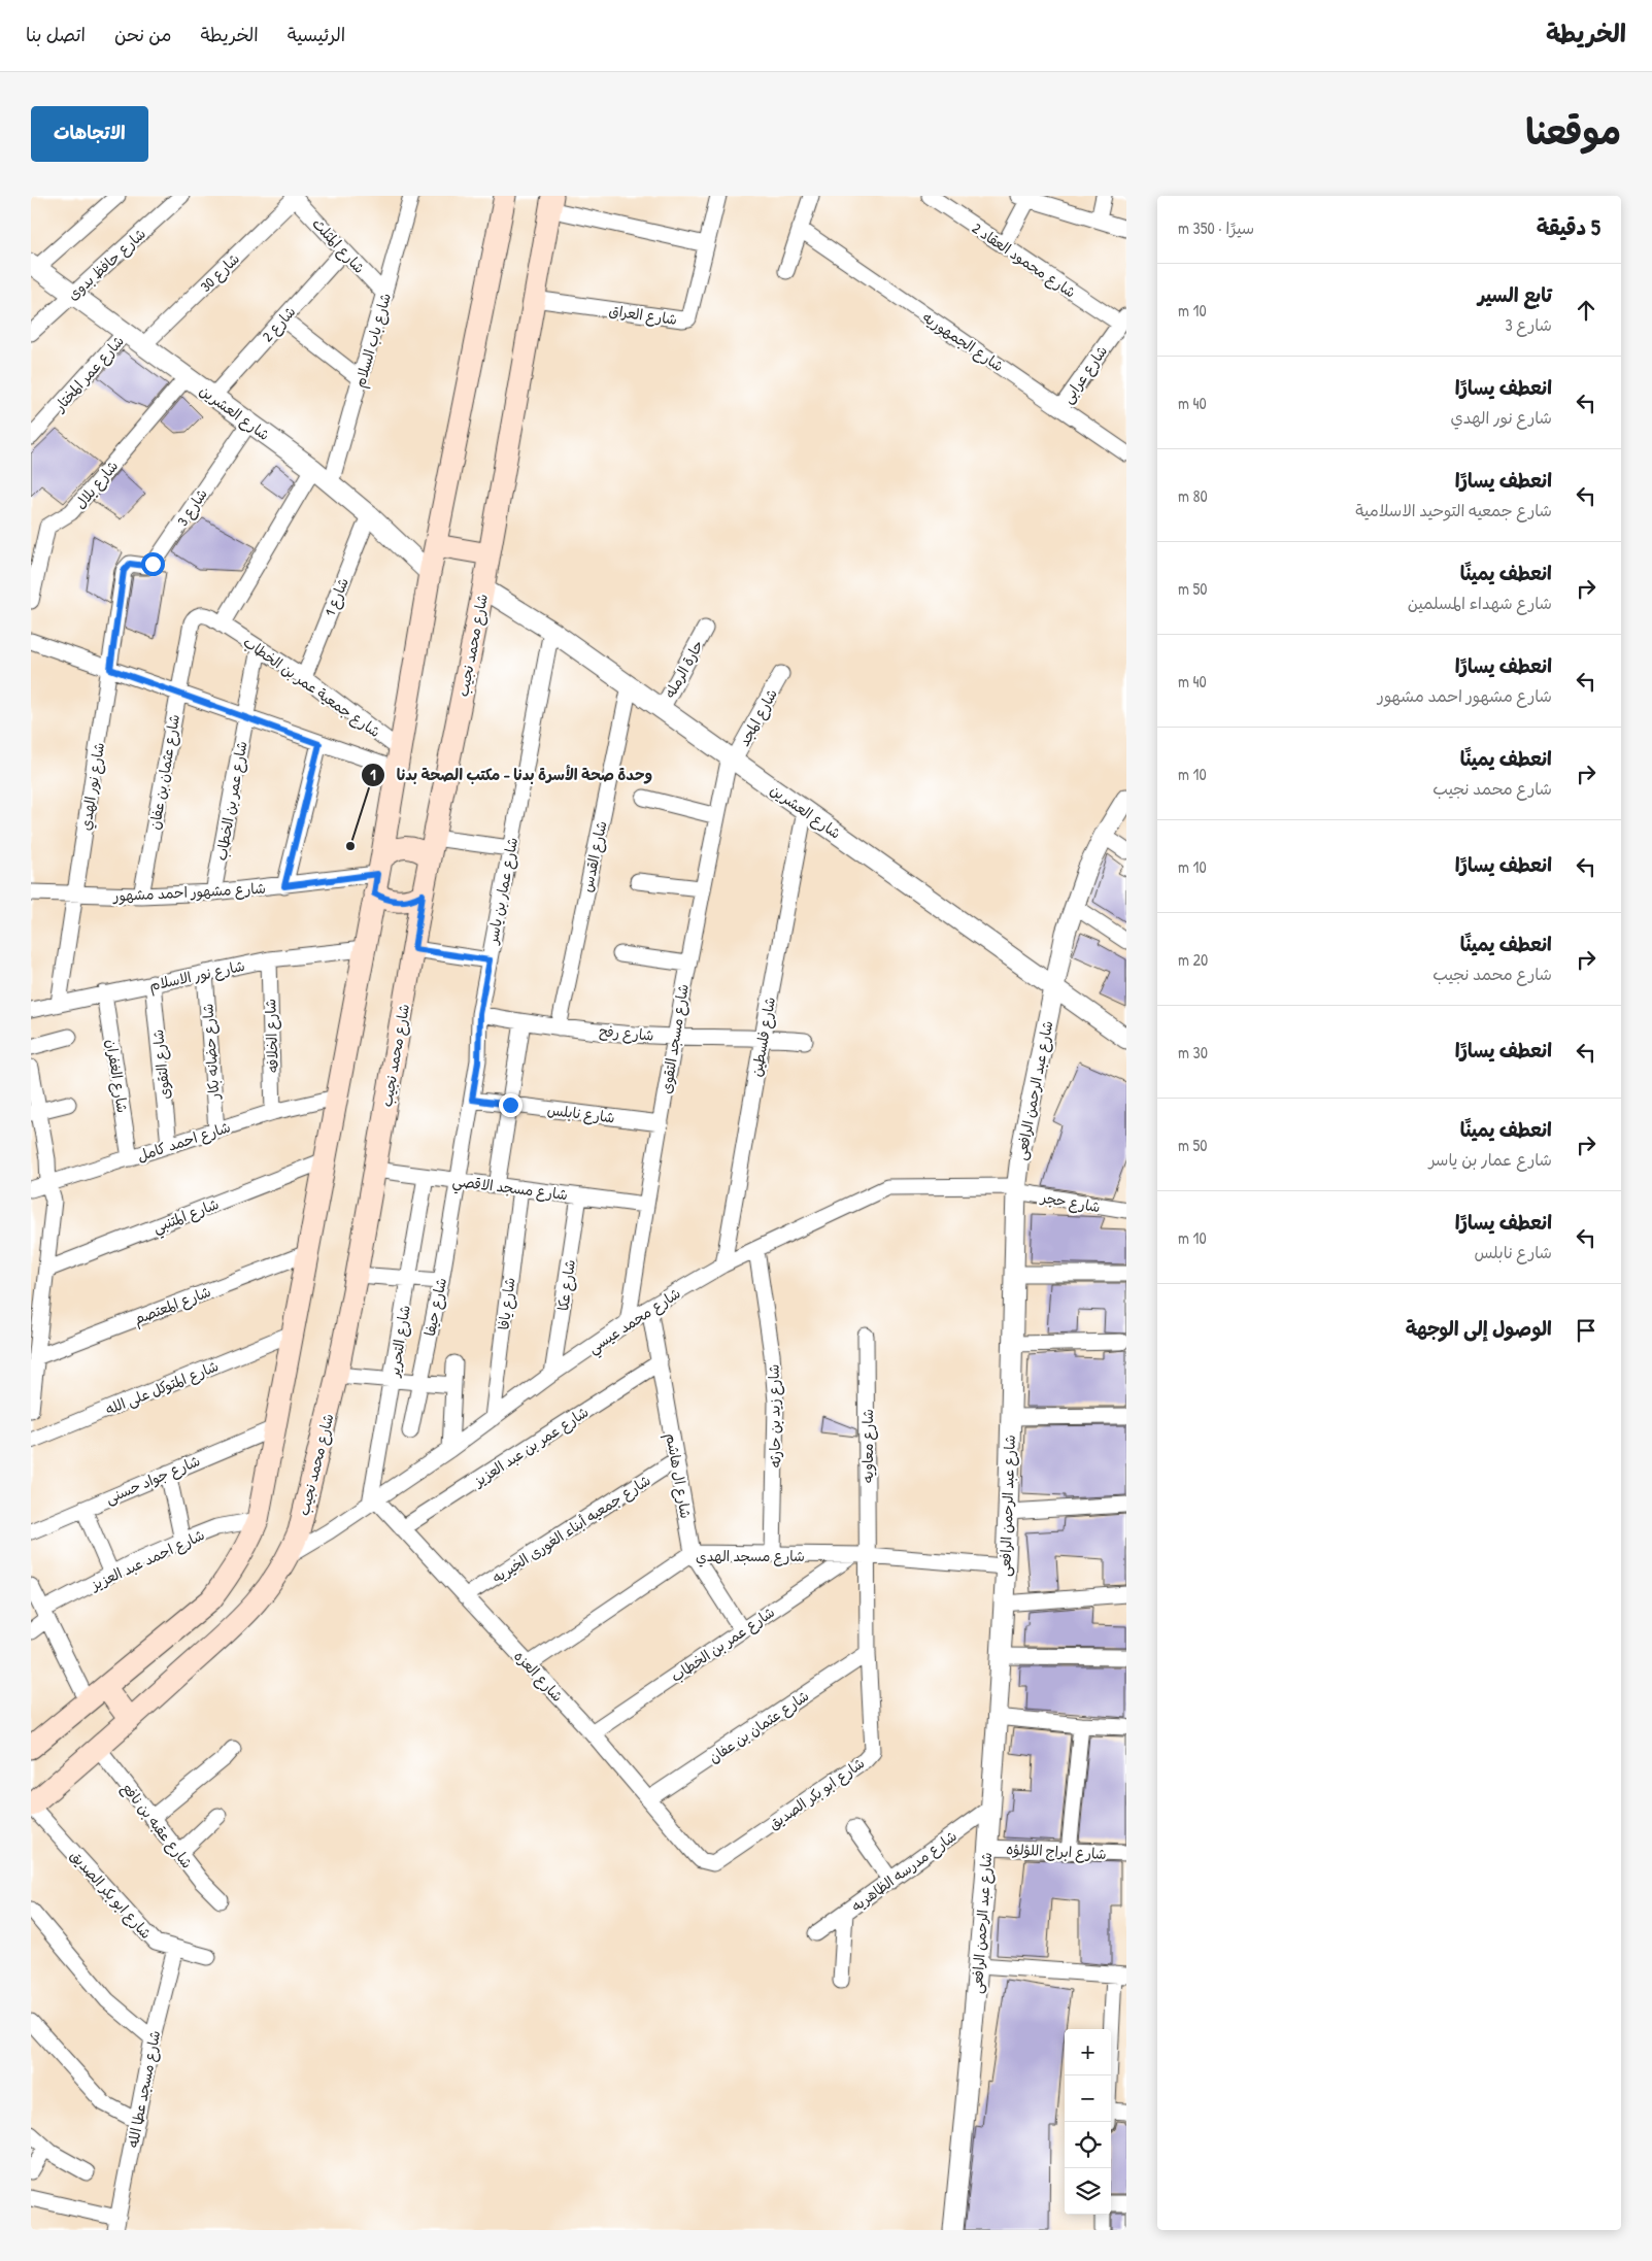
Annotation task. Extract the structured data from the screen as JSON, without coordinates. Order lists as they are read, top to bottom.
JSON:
{
  "streets": {
    "main road": ["شارع محمد نجيب"],
    "street": [
      "شارع المثلث",
      "شارع محمود العقاد 2",
      "شارع حافظ بدوى",
      "شارع 30",
      "شارع العراق",
      "شارع 2",
      "شارع باب السلام",
      "شارع الجمهوريه",
      "شارع عمر المختار",
      "شارع عرابى",
      "شارع العشرين",
      "شارع بلال",
      "شارع 3",
      "شارع 1",
      "حارة الرمله",
      "شارع جمعية عمر بن الخطاب",
      "شارع المجد",
      "شارع عثمان بن عفان",
      "شارع نور الهدي",
      "شارع عمر بن الخطاب",
      "شارع القدس",
      "شارع عمار بن ياسر",
      "شارع مشهور احمد مشهور",
      "شارع نور الاسلام",
      "شارع رفح",
      "شارع الخلافه",
      "شارع فلسطين",
      "شارع مسجد التقوى",
      "شارع حضانه بكار",
      "شارع التقوى",
      "شارع الغفران",
      "شارع عبد الرحمن الرافعى",
      "شارع نابلس",
      "شارع احمد كامل",
      "شارع مسجد الاقصي",
      "شارع حجر",
      "شارع المتنبي",
      "شارع عكا",
      "شارع يافا",
      "شارع المعتصم",
      "شارع حيفا",
      "شارع محمد عيسي",
      "شارع التحرير",
      "شارع المتوكل على الله",
      "شارع زيد بن حارثه",
      "شارع عمر بن عبد العزيز",
      "شارع معاويه",
      "شارع ال هاشم",
      "شارع جواد حسنى",
      "شارع جمعيه أبناء الغورى الخيريه",
      "شارع مسجد الهدي",
      "شارع احمد عبد العزيز",
      "شارع العزه",
      "شارع ابو بكر الصديق",
      "شارع عقبه بن نافع",
      "شارع ابراج اللؤلؤه",
      "شارع مدرسه الظاهريه",
      "شارع مسجد عطا الله"
    ]
  },
  "crossings": [
    ["شارع المثلث", "شارع 30"],
    ["شارع المثلث", "شارع 2"],
    ["شارع المثلث", "شارع باب السلام"],
    ["شارع محمود العقاد 2", "شارع عرابى"],
    ["شارع حافظ بدوى", "شارع العشرين"],
    ["شارع 30", "شارع العشرين"],
    ["شارع العراق", "شارع محمد نجيب"],
    ["شارع 2", "شارع العشرين"],
    ["شارع باب السلام", "شارع العشرين"],
    ["شارع الجمهوريه", "شارع عرابى"],
    ["شارع عمر المختار", "شارع العشرين"],
    ["شارع العشرين", "شارع بلال"],
    ["شارع العشرين", "شارع 3"],
    ["شارع العشرين", "شارع 1"],
    ["شارع العشرين", "شارع محمد نجيب"],
    ["شارع العشرين", "حارة الرمله"],
    ["شارع العشرين", "شارع المجد"],
    ["شارع العشرين", "شارع القدس"],
    ["شارع العشرين", "شارع عمار بن ياسر"],
    ["شارع العشرين", "شارع فلسطين"],
    ["شارع العشرين", "شارع مسجد التقوى"],
    ["شارع العشرين", "شارع عبد الرحمن الرافعى"],
    ["شارع 3", "شارع نور الهدي"],
    ["شارع 1", "شارع جمعية عمر بن الخطاب"],
    ["شارع محمد نجيب", "شارع مسجد الاقصي"],
    ["شارع محمد نجيب", "شارع محمد عيسي"],
    ["شارع محمد نجيب", "شارع ابو بكر الصديق"],
    ["شارع محمد نجيب", "شارع عقبه بن نافع"],
    ["شارع جمعية عمر بن الخطاب", "شارع عثمان بن عفان"],
    ["شارع جمعية عمر بن الخطاب", "شارع عمر بن الخطاب"],
    ["شارع المجد", "شارع مسجد التقوى"],
    ["شارع عثمان بن عفان", "شارع مشهور احمد مشهور"],
    ["شارع عثمان بن عفان", "شارع العزه"],
    ["شارع عثمان بن عفان", "شارع ابو بكر الصديق"],
    ["شارع نور الهدي", "شارع مشهور احمد مشهور"],
    ["شارع نور الهدي", "شارع نور الاسلام"],
    ["شارع عمر بن الخطاب", "شارع مشهور احمد مشهور"],
    ["شارع عمر بن الخطاب", "شارع معاويه"],
    ["شارع عمر بن الخطاب", "شارع ال هاشم"],
    ["شارع عمر بن الخطاب", "شارع مسجد الهدي"],
    ["شارع عمر بن الخطاب", "شارع العزه"],
    ["شارع عمر بن الخطاب", "شارع ابو بكر الصديق"],
    ["شارع القدس", "شارع رفح"],
    ["شارع عمار بن ياسر", "شارع رفح"],
    ["شارع عمار بن ياسر", "شارع نابلس"],
    ["شارع عمار بن ياسر", "شارع مسجد الاقصي"],
    ["شارع عمار بن ياسر", "شارع حيفا"],
    ["شارع نور الاسلام", "شارع الخلافه"],
    ["شارع نور الاسلام", "شارع حضانه بكار"],
    ["شارع نور الاسلام", "شارع التقوى"],
    ["شارع نور الاسلام", "شارع الغفران"],
    ["شارع رفح", "شارع فلسطين"],
    ["شارع رفح", "شارع مسجد التقوى"],
    ["شارع الخلافه", "شارع احمد كامل"],
    ["شارع فلسطين", "شارع محمد عيسي"],
    ["شارع مسجد التقوى", "شارع نابلس"],
    ["شارع مسجد التقوى", "شارع مسجد الاقصي"],
    ["شارع مسجد التقوى", "شارع محمد عيسي"],
    ["شارع حضانه بكار", "شارع احمد كامل"],
    ["شارع التقوى", "شارع احمد كامل"],
    ["شارع الغفران", "شارع احمد كامل"],
    ["شارع عبد الرحمن الرافعى", "شارع حجر"],
    ["شارع عبد الرحمن الرافعى", "شارع محمد عيسي"],
    ["شارع عبد الرحمن الرافعى", "شارع مسجد الهدي"],
    ["شارع عبد الرحمن الرافعى", "شارع ابراج اللؤلؤه"],
    ["شارع عبد الرحمن الرافعى", "شارع مدرسه الظاهريه"],
    ["شارع مسجد الاقصي", "شارع عكا"],
    ["شارع مسجد الاقصي", "شارع يافا"],
    ["شارع مسجد الاقصي", "شارع حيفا"],
    ["شارع مسجد الاقصي", "شارع التحرير"],
    ["شارع حجر", "شارع محمد عيسي"],
    ["شارع عكا", "شارع محمد عيسي"],
    ["شارع يافا", "شارع محمد عيسي"],
    ["شارع محمد عيسي", "شارع التحرير"],
    ["شارع محمد عيسي", "شارع زيد بن حارثه"],
    ["شارع محمد عيسي", "شارع ال هاشم"],
    ["شارع محمد عيسي", "شارع العزه"],
    ["شارع التحرير", "شارع العزه"],
    ["شارع زيد بن حارثه", "شارع مسجد الهدي"],
    ["شارع عمر بن عبد العزيز", "شارع ال هاشم"],
    ["شارع عمر بن عبد العزيز", "شارع العزه"],
    ["شارع معاويه", "شارع مسجد الهدي"],
    ["شارع معاويه", "شارع ابو بكر الصديق"],
    ["شارع ال هاشم", "شارع جمعيه أبناء الغورى الخيريه"],
    ["شارع ال هاشم", "شارع مسجد الهدي"],
    ["شارع جمعيه أبناء الغورى الخيريه", "شارع العزه"],
    ["شارع مسجد الهدي", "شارع العزه"],
    ["شارع مسجد الهدي", "شارع ابو بكر الصديق"],
    ["شارع العزه", "شارع ابو بكر الصديق"],
    ["شارع ابو بكر الصديق", "شارع مسجد عطا الله"]
  ],
  "places": ["وحدة صحة الأسرة بدنا - مكتب الصحة بدنا"],
  "page": {
    "header": "الخريطة",
    "nav": [
      "الرئيسية",
      "الخريطة",
      "من نحن",
      "اتصل بنا"
    ],
    "title": "موقعنا",
    "buttons": "الاتجاهات",
    "heading": ["5 دقيقة", "سيرًا · 350 m"],
    "list": [
      ["تابع السير", "شارع 3", "10 m"],
      ["انعطف يسارًا", "شارع نور الهدي", "40 m"],
      ["انعطف يسارًا", "شارع جمعيه التوحيد الاسلامية", "80 m"],
      ["انعطف يمينًا", "شارع شهداء المسلمين", "50 m"],
      ["انعطف يسارًا", "شارع مشهور احمد مشهور", "40 m"],
      ["انعطف يمينًا", "شارع محمد نجيب", "10 m"],
      ["انعطف يسارًا", "10 m"],
      ["انعطف يمينًا", "شارع محمد نجيب", "20 m"],
      ["انعطف يسارًا", "30 m"],
      ["انعطف يمينًا", "شارع عمار بن ياسر", "50 m"],
      ["انعطف يسارًا", "شارع نابلس", "10 m"],
      "الوصول إلى الوجهة"
    ],
    "map_buttons": ["+", "−"]
  }
}
